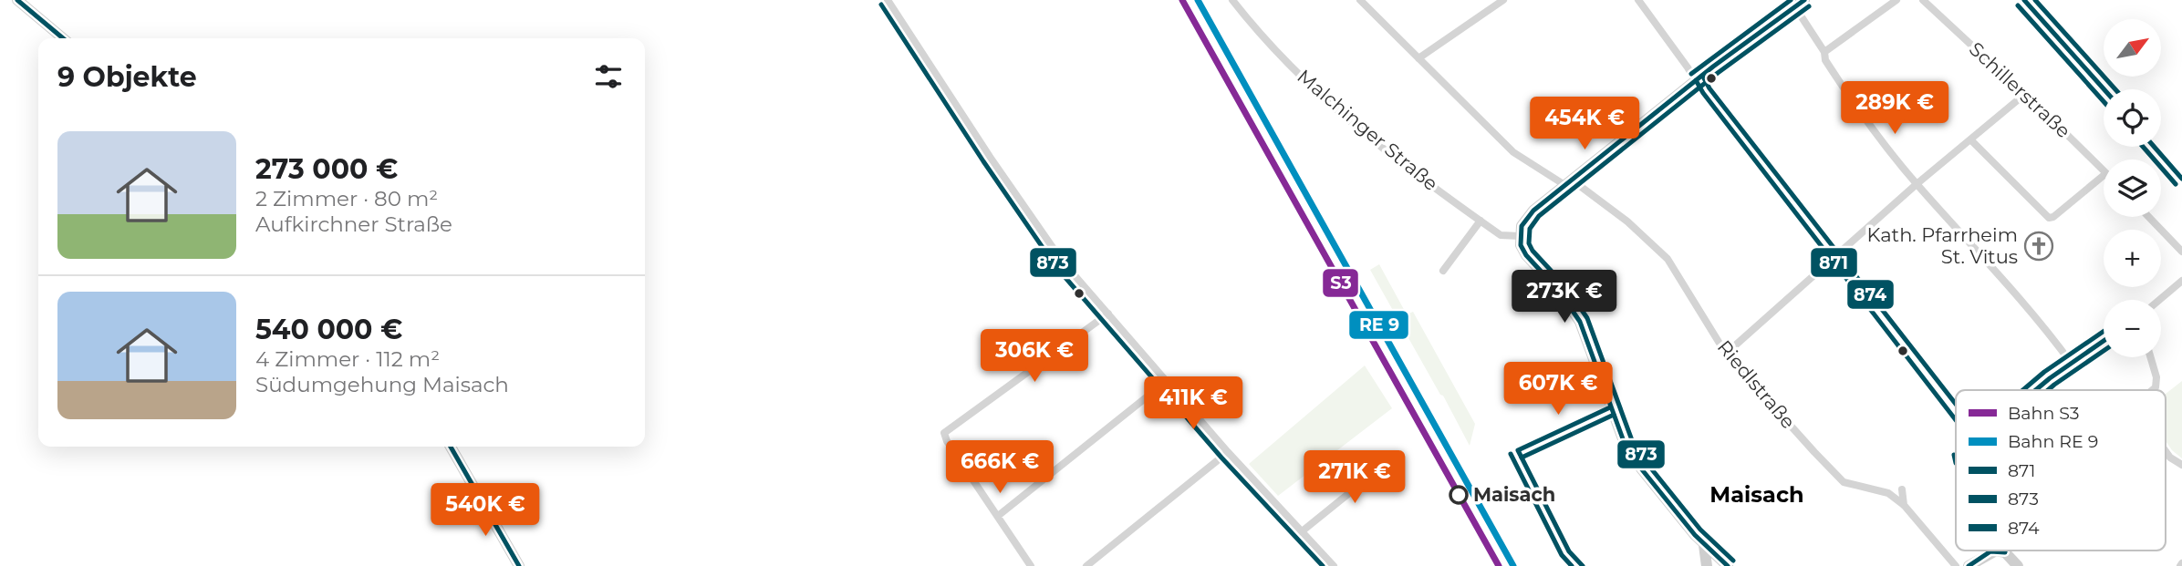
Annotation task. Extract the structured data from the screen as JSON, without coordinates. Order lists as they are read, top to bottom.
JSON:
{
  "streets": {
    "street": ["Schillerstraße", "Malchinger Straße", "Riedlstraße"]
  },
  "districts": ["Maisach"],
  "places": {
    "church": ["Kath. Pfarrheim St. Vitus"],
    "other": ["Maisach"]
  },
  "lines": [
    "rail line S3",
    "transit line 871",
    "transit line 874",
    "transit line 873"
  ],
  "legend": [
    "Bahn S3",
    "Bahn RE 9",
    "871",
    "873",
    "874"
  ],
  "north": "top right",
  "page": {
    "map_buttons": ["+", "−"],
    "heading": "9 Objekte",
    "price": [
      "289K €",
      "454K €",
      "273K €",
      "306K €",
      "607K €",
      "411K €",
      "666K €",
      "271K €",
      "540K €"
    ],
    "list": [
      {
        "name": "273 000 €",
        "note": "2 Zimmer · 80 m² · Aufkirchner Straße"
      },
      {
        "name": "540 000 €",
        "note": "4 Zimmer · 112 m² · Südumgehung Maisach"
      }
    ]
  }
}
